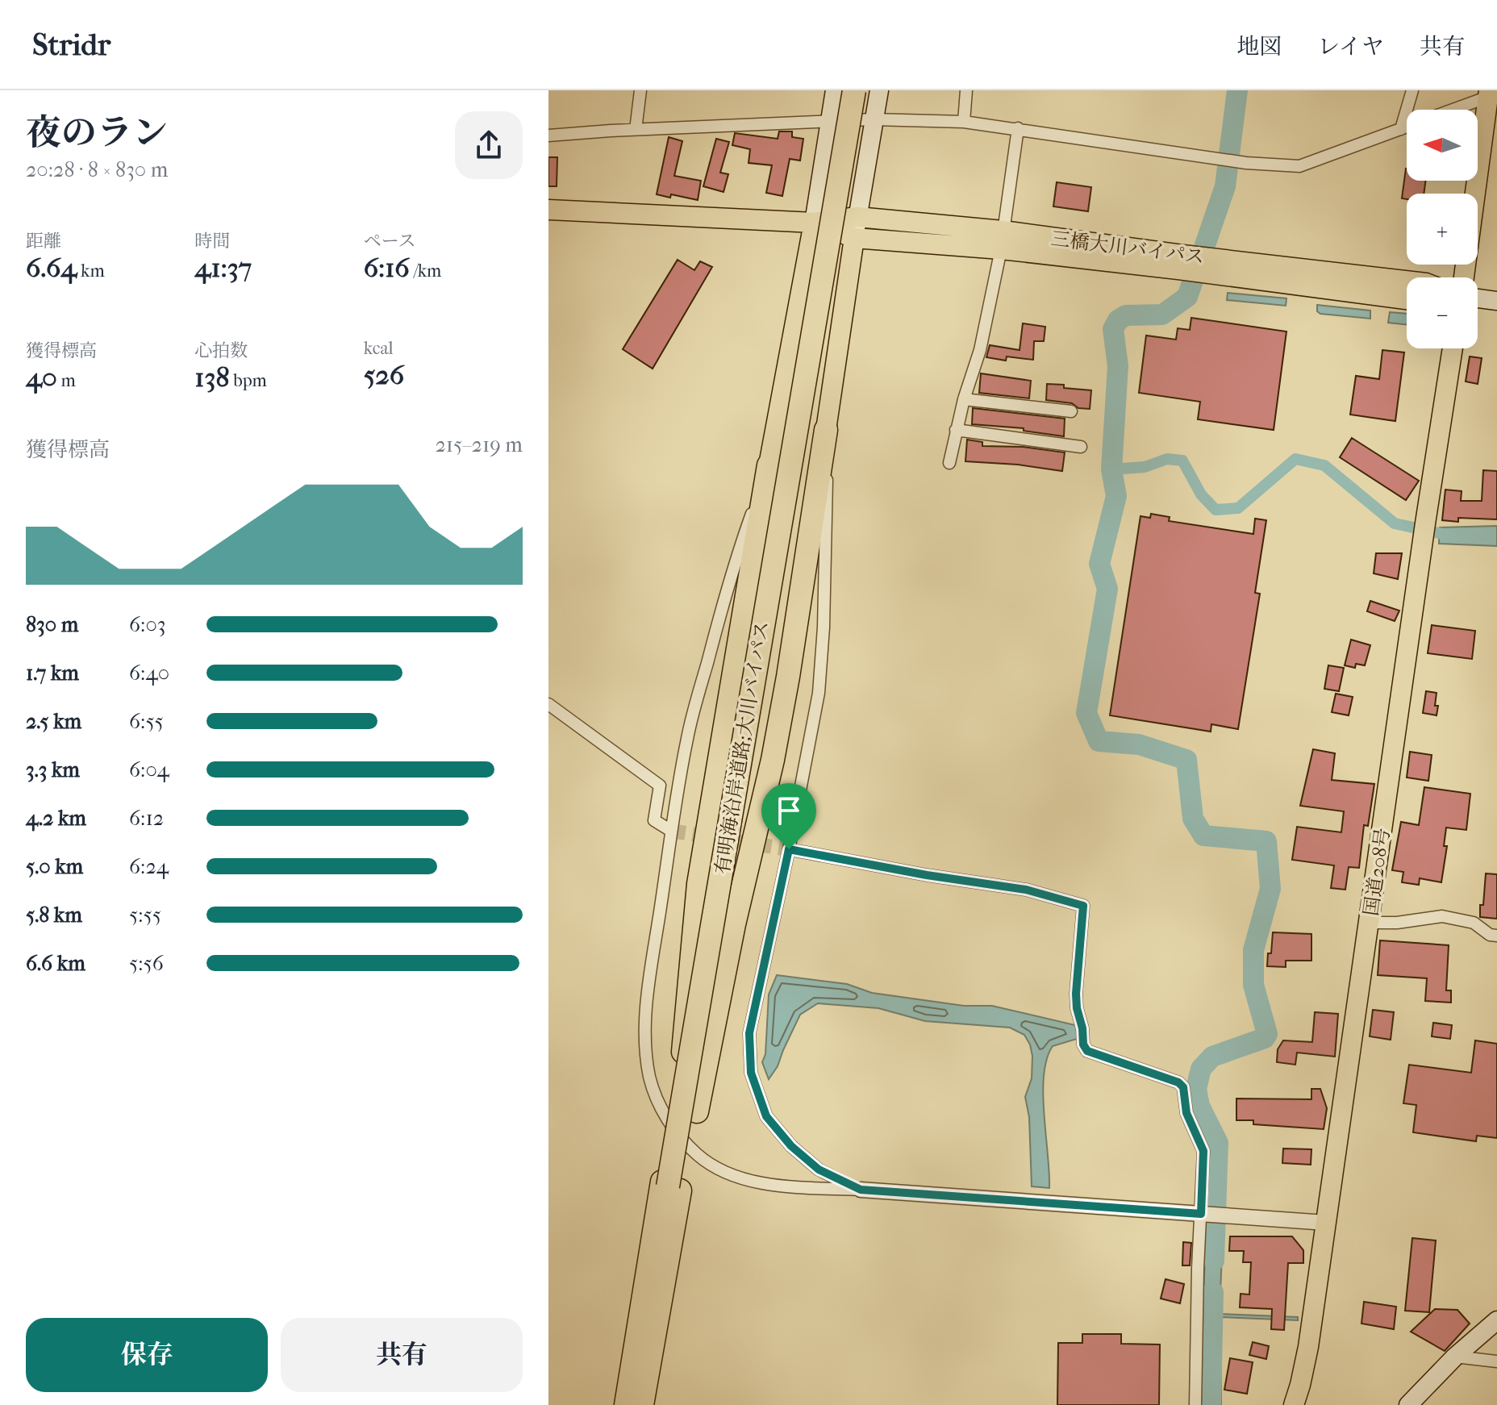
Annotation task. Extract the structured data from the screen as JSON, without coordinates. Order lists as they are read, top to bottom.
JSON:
{
  "streets": {
    "highway": ["三橋大川バイパス", "有明海沿岸道路;大川バイパス", "国道208号"]
  },
  "north": "left",
  "page": {
    "header": "Stridr",
    "nav": ["地図", "レイヤ", "共有"],
    "heading": ["夜のラン", "20:28 · 8 × 830 m"],
    "map_buttons": ["+", "−"],
    "stats": [
      ["距離", "6.64 km"],
      ["時間", "41:37"],
      ["ペース", "6:16 /km"],
      ["獲得標高", "40 m"],
      ["心拍数", "138 bpm"],
      ["kcal", "526"]
    ],
    "chart": ["獲得標高", "215–219 m"],
    "list": [
      {
        "name": "830 m",
        "note": "6:03"
      },
      {
        "name": "1.7 km",
        "note": "6:40"
      },
      {
        "name": "2.5 km",
        "note": "6:55"
      },
      {
        "name": "3.3 km",
        "note": "6:04"
      },
      {
        "name": "4.2 km",
        "note": "6:12"
      },
      {
        "name": "5.0 km",
        "note": "6:24"
      },
      {
        "name": "5.8 km",
        "note": "5:55"
      },
      {
        "name": "6.6 km",
        "note": "5:56"
      }
    ],
    "buttons": ["保存", "共有"]
  }
}
